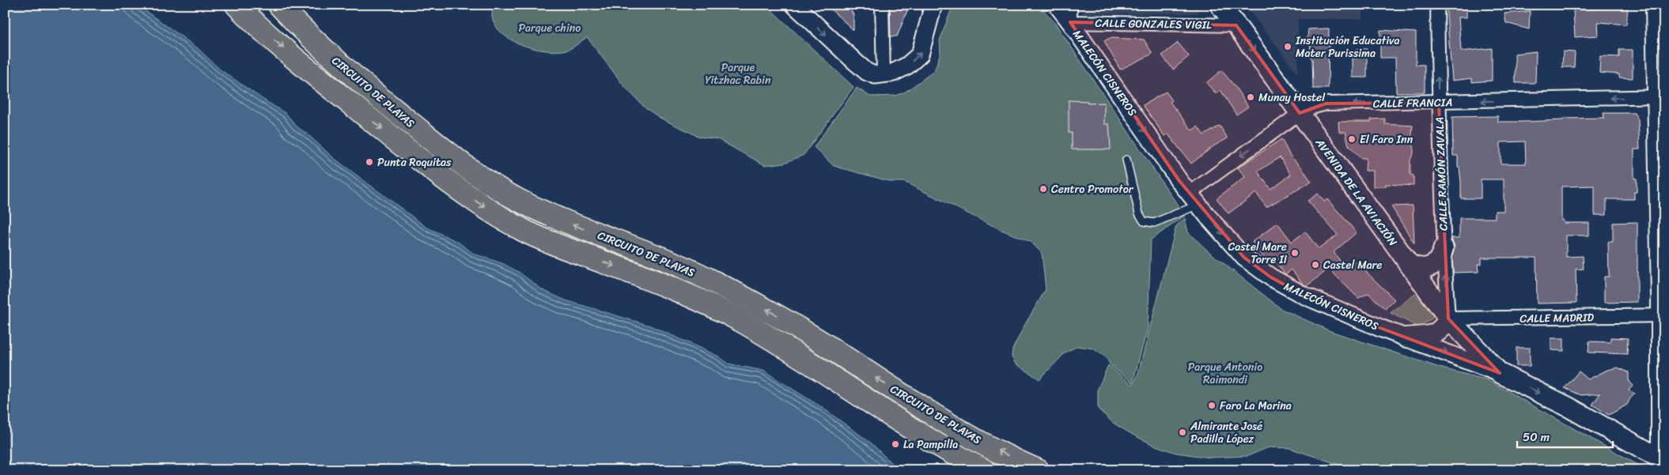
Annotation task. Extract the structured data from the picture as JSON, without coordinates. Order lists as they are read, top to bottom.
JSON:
{
  "streets": {
    "highway": ["CIRCUITO DE PLAYAS"],
    "main road": ["MALECÓN CISNEROS", "AVENIDA DE LA AVIACIÓN"],
    "street": [
      "CALLE GONZALES VIGIL",
      "CALLE FRANCIA",
      "CALLE RAMÓN ZAVALA",
      "CALLE MADRID"
    ]
  },
  "crossings": [
    ["CALLE GONZALES VIGIL", "MALECÓN CISNEROS"],
    ["CALLE GONZALES VIGIL", "AVENIDA DE LA AVIACIÓN"],
    ["MALECÓN CISNEROS", "CALLE FRANCIA"],
    ["MALECÓN CISNEROS", "AVENIDA DE LA AVIACIÓN"],
    ["CALLE FRANCIA", "CALLE RAMÓN ZAVALA"],
    ["CALLE FRANCIA", "AVENIDA DE LA AVIACIÓN"],
    ["CALLE RAMÓN ZAVALA", "AVENIDA DE LA AVIACIÓN"],
    ["CALLE RAMÓN ZAVALA", "CALLE MADRID"],
    ["AVENIDA DE LA AVIACIÓN", "CALLE MADRID"]
  ],
  "one_way": ["MALECÓN CISNEROS", "CALLE FRANCIA", "CALLE RAMÓN ZAVALA"],
  "parks": ["Parque chino", "Parque Yitzhac Rabin", "Parque Antonio Raimondi"],
  "places": [
    "Institución Educativa Mater Purissima",
    "Munay Hostel",
    "El Faro Inn",
    "Punta Roquitas",
    "Centro Promotor",
    "Castel Mare Torre II",
    "Castel Mare",
    "Faro La Marina",
    "Almirante José Padilla López",
    "La Pampilla"
  ],
  "scale_bar": "50 m"
}
